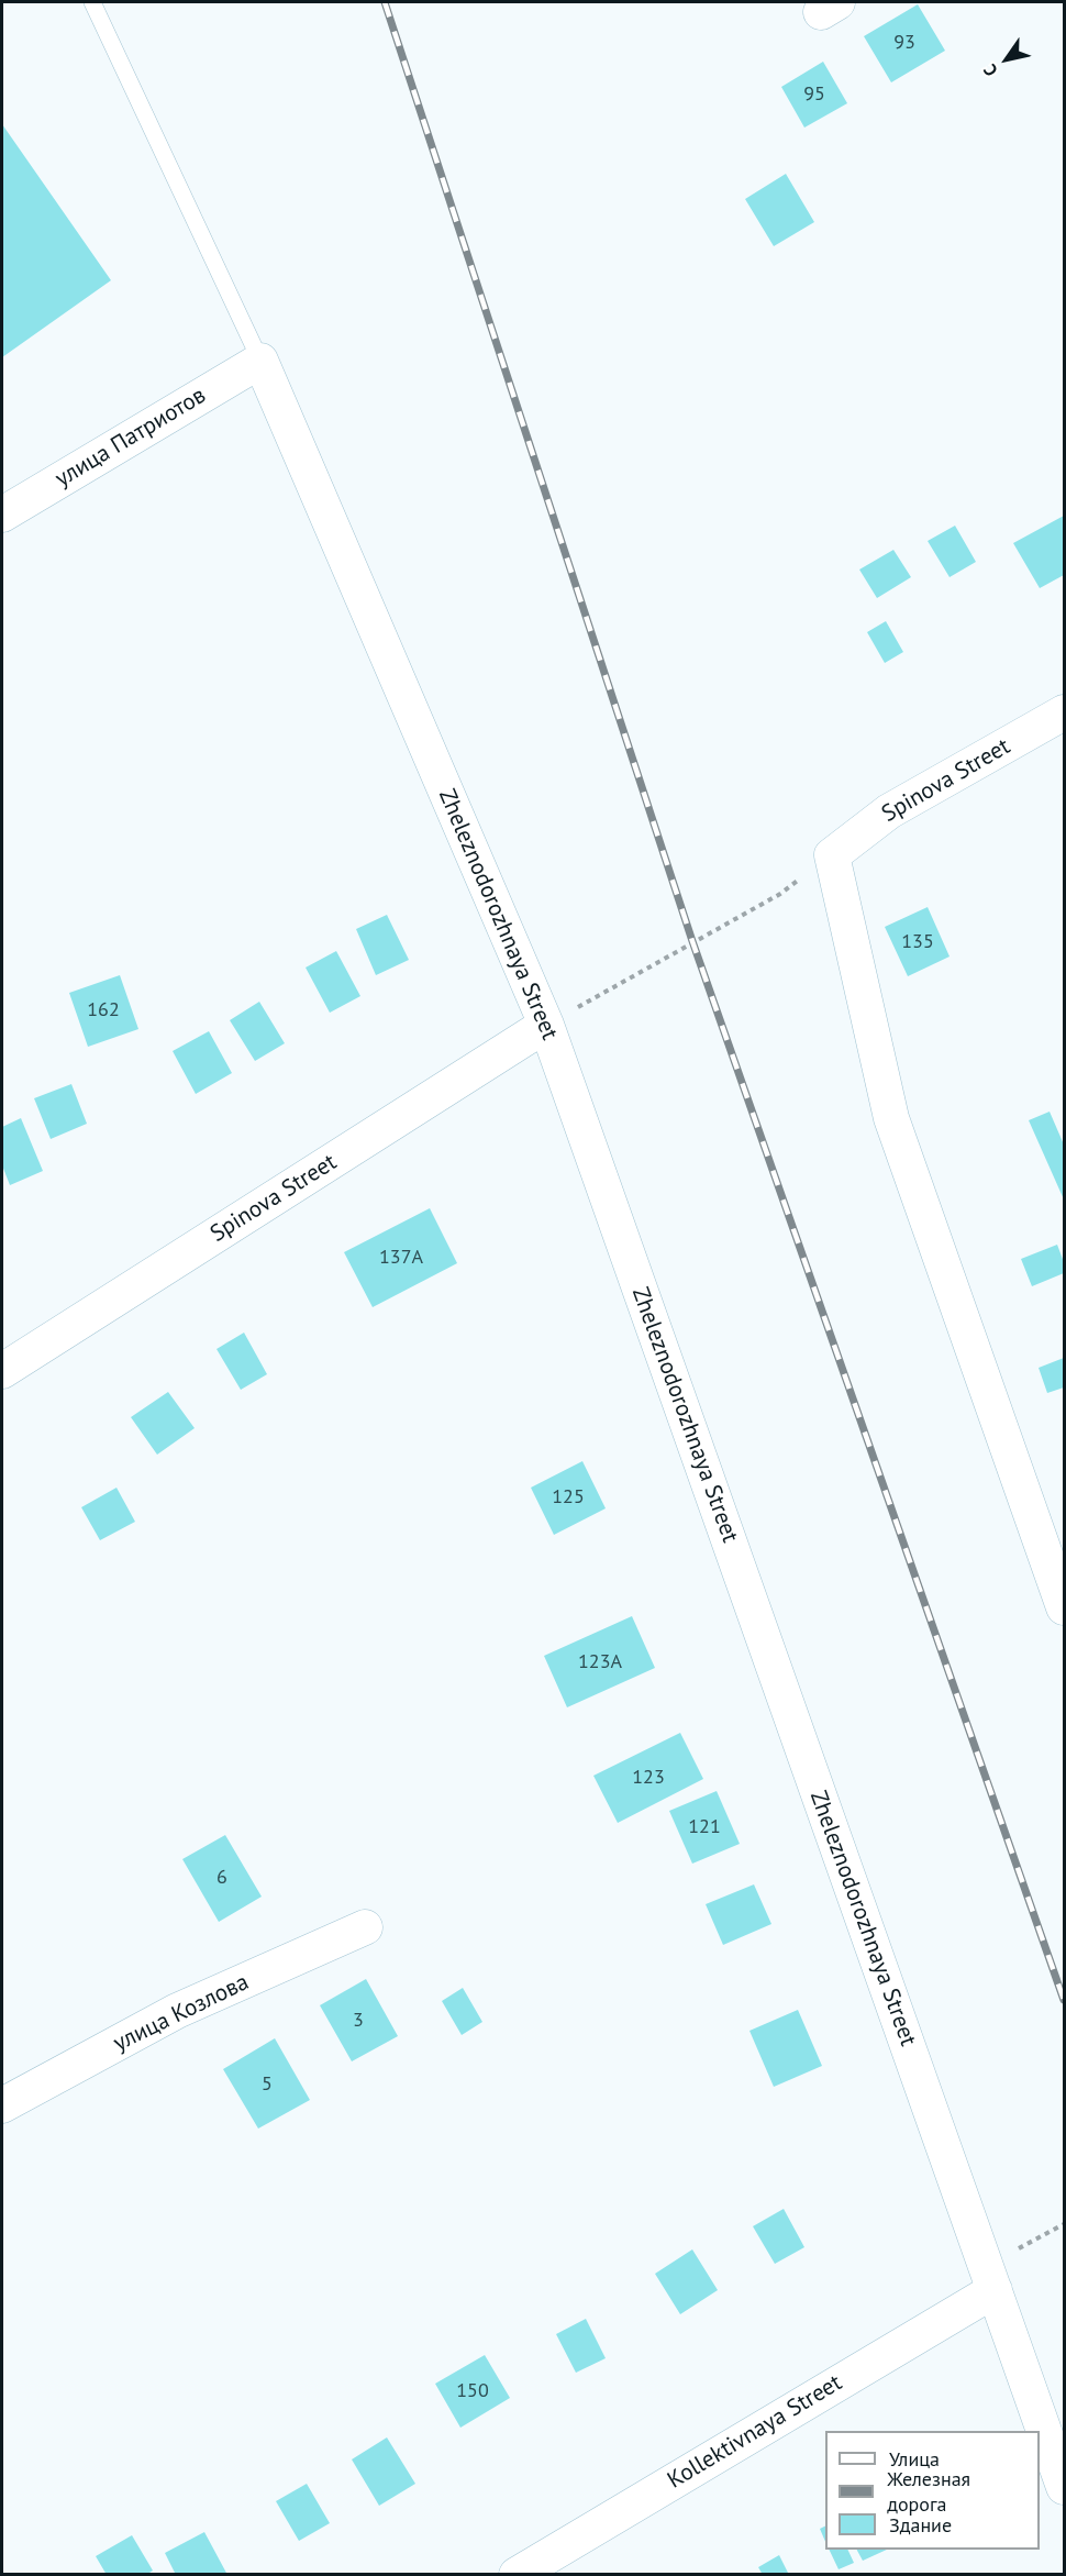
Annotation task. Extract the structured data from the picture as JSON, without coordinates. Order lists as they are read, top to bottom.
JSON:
{
  "streets": {
    "street": [
      "улица Патриотов",
      "Spinova Street",
      "Zheleznodorozhnaya Street",
      "улица Козлова",
      "Kollektivnaya Street"
    ]
  },
  "crossings": [
    ["улица Патриотов", "Zheleznodorozhnaya Street"],
    ["Spinova Street", "Zheleznodorozhnaya Street"],
    ["Zheleznodorozhnaya Street", "Kollektivnaya Street"]
  ],
  "house_numbers": [
    "93",
    "95",
    "135",
    "162",
    "137А",
    "125",
    "123А",
    "123",
    "121",
    "6",
    "3",
    "5",
    "150"
  ],
  "legend": ["Улица", "Железная дорога", "Здание"],
  "north": "bottom left"
}
